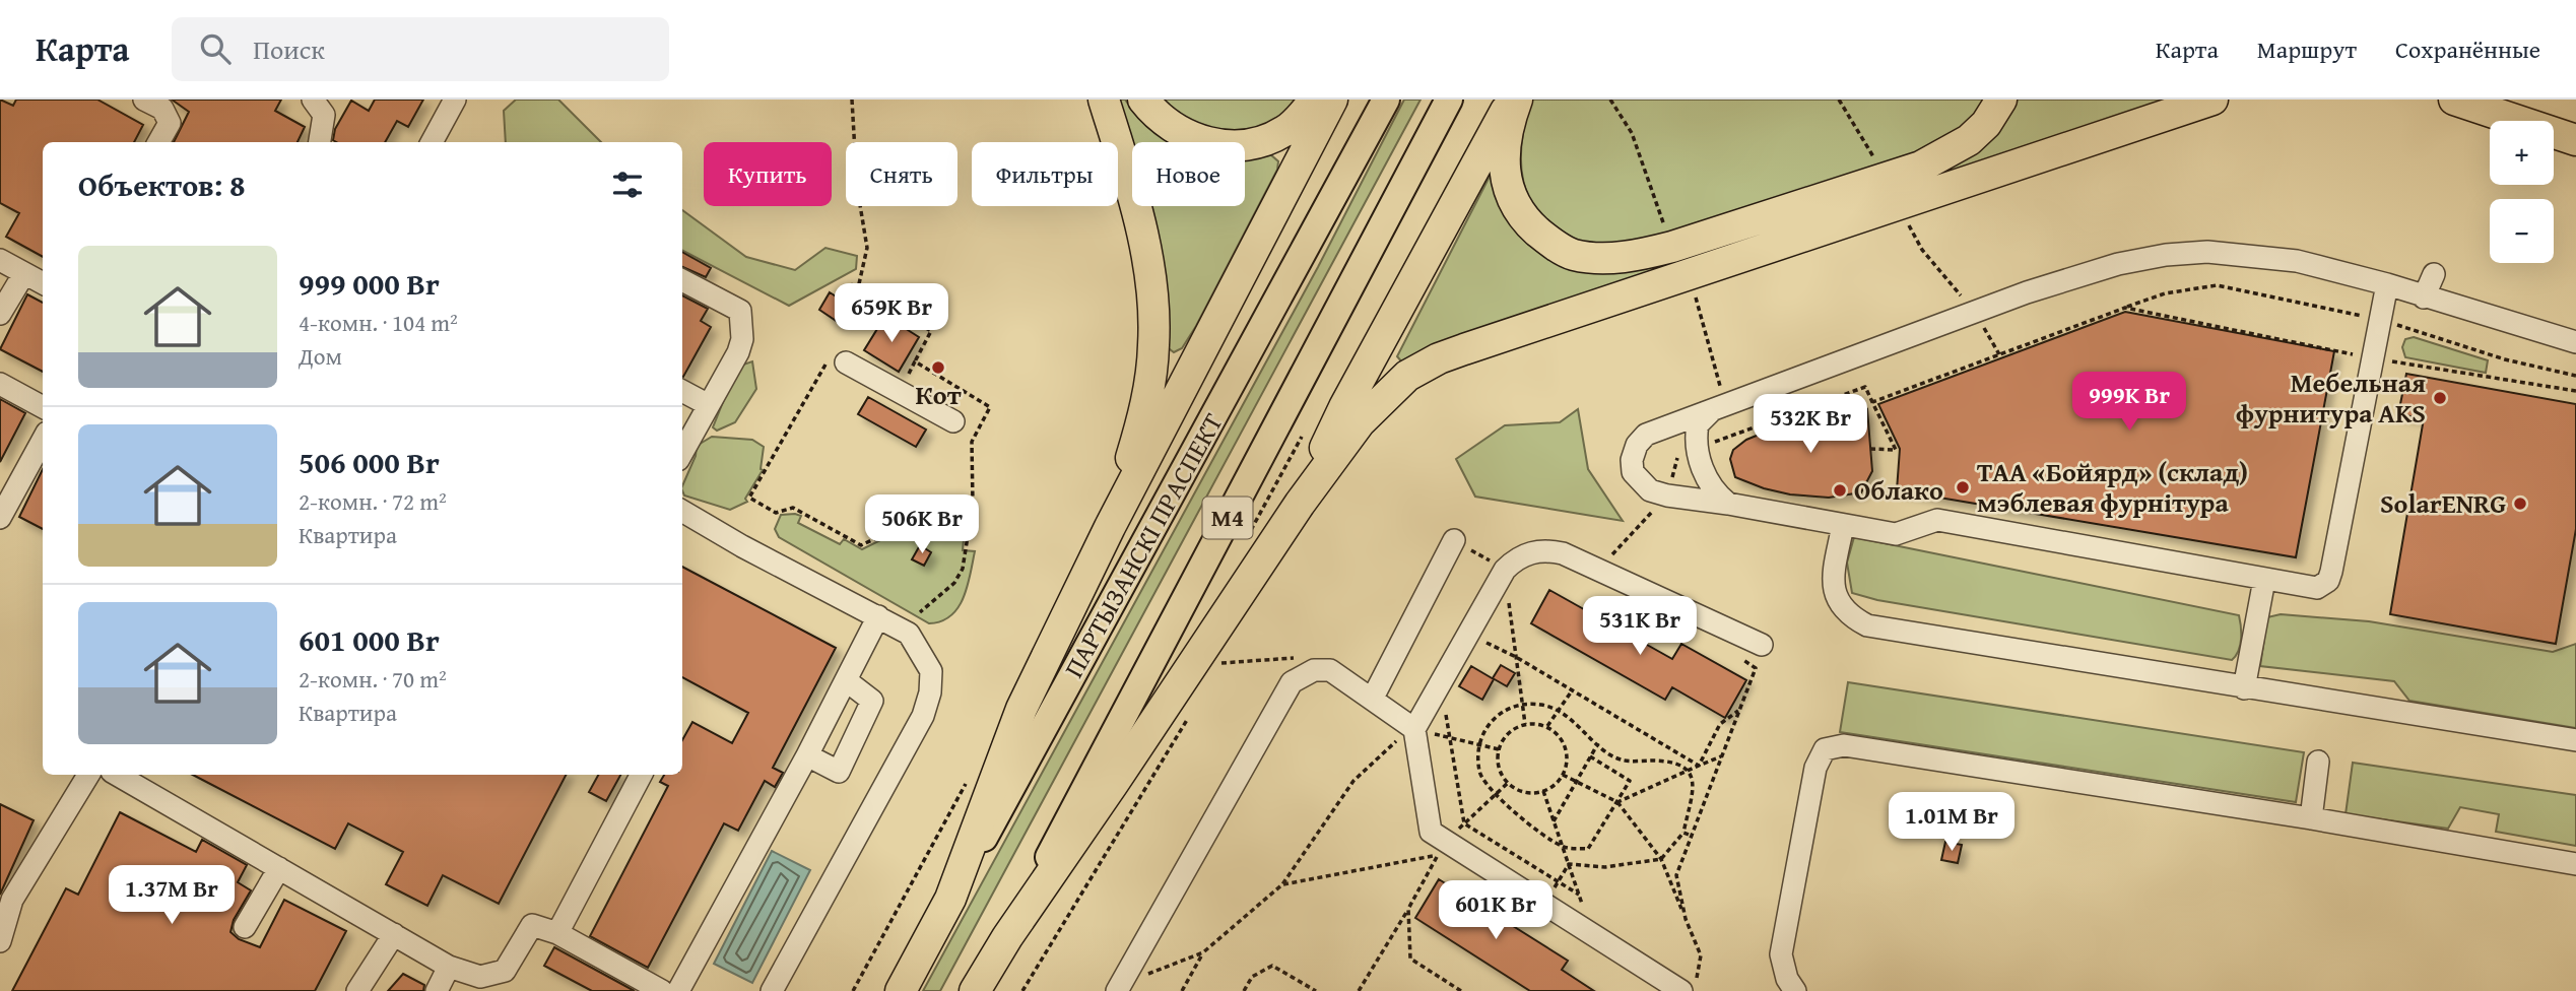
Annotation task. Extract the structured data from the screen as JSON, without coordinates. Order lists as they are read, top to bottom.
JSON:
{
  "streets": {
    "highway": ["М4", "ПАРТЫЗАНСКІ ПРАСПЕКТ"]
  },
  "places": [
    "Кот",
    "Мебельная фурнитура AKS",
    "ТАА «Бойярд» (склад) мэблевая фурнітура",
    "Облако",
    "SolarENRG"
  ],
  "page": {
    "header": "Карта",
    "search": "Поиск",
    "nav": ["Карта", "Маршрут", "Сохранённые"],
    "map_buttons": ["+", "−"],
    "chip": [
      "Купить",
      "Снять",
      "Фильтры",
      "Новое"
    ],
    "heading": "Объектов: 8",
    "list": [
      {
        "name": "999 000 Br",
        "note": "4-комн. · 104 m² · Дом"
      },
      {
        "name": "506 000 Br",
        "note": "2-комн. · 72 m² · Квартира"
      },
      {
        "name": "601 000 Br",
        "note": "2-комн. · 70 m² · Квартира"
      }
    ],
    "price": [
      "659K Br",
      "999K Br",
      "532K Br",
      "506K Br",
      "531K Br",
      "1.01M Br",
      "1.37M Br",
      "601K Br"
    ]
  }
}
